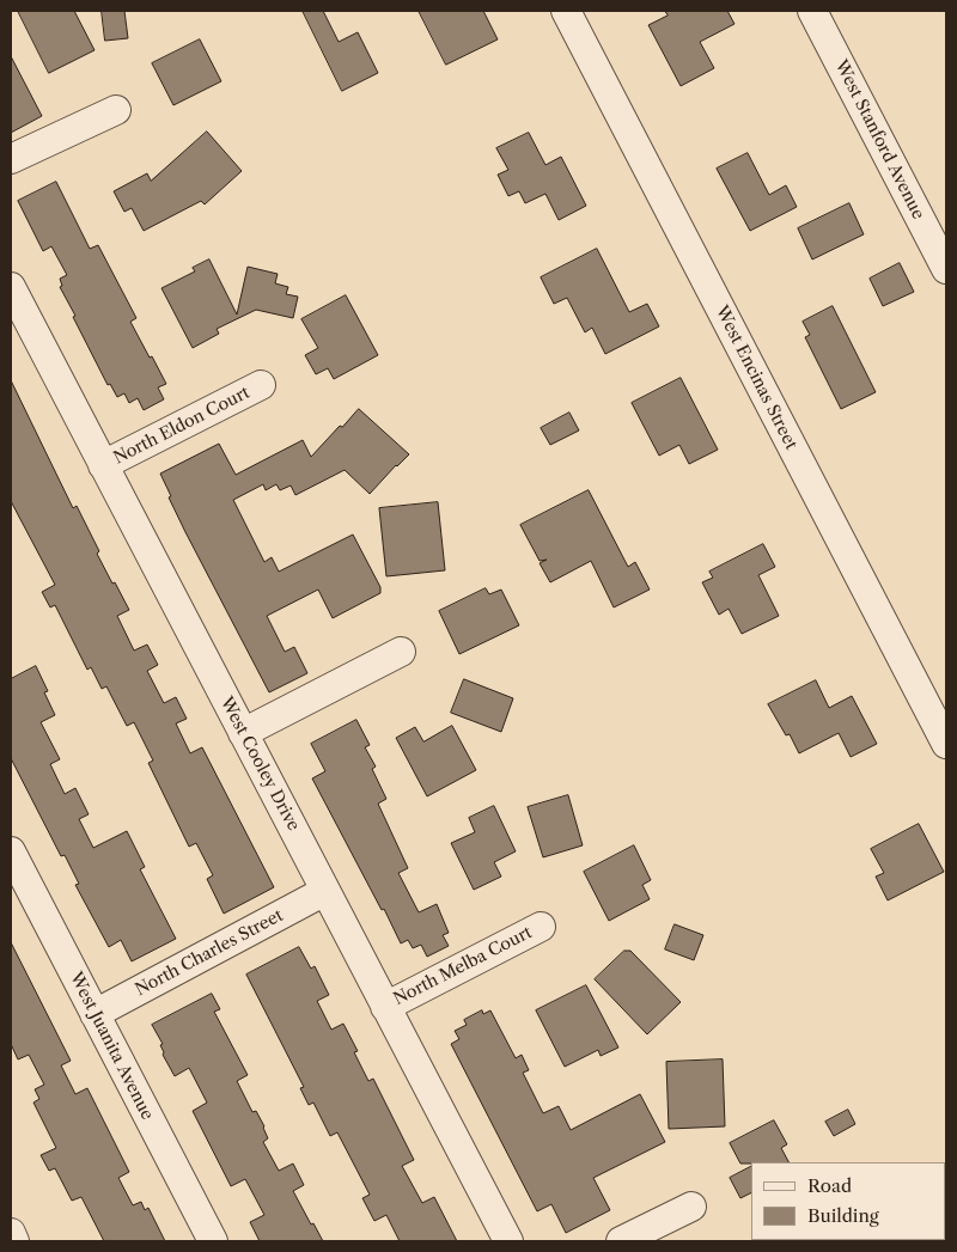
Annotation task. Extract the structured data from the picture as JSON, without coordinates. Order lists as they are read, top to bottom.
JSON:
{
  "streets": {
    "street": [
      "West Stanford Avenue",
      "West Encinas Street",
      "North Eldon Court",
      "West Cooley Drive",
      "North Charles Street",
      "North Melba Court",
      "West Juanita Avenue"
    ]
  },
  "crossings": [
    ["North Eldon Court", "West Cooley Drive"],
    ["West Cooley Drive", "North Charles Street"],
    ["West Cooley Drive", "North Melba Court"],
    ["North Charles Street", "West Juanita Avenue"]
  ],
  "legend": ["Road", "Building"]
}
